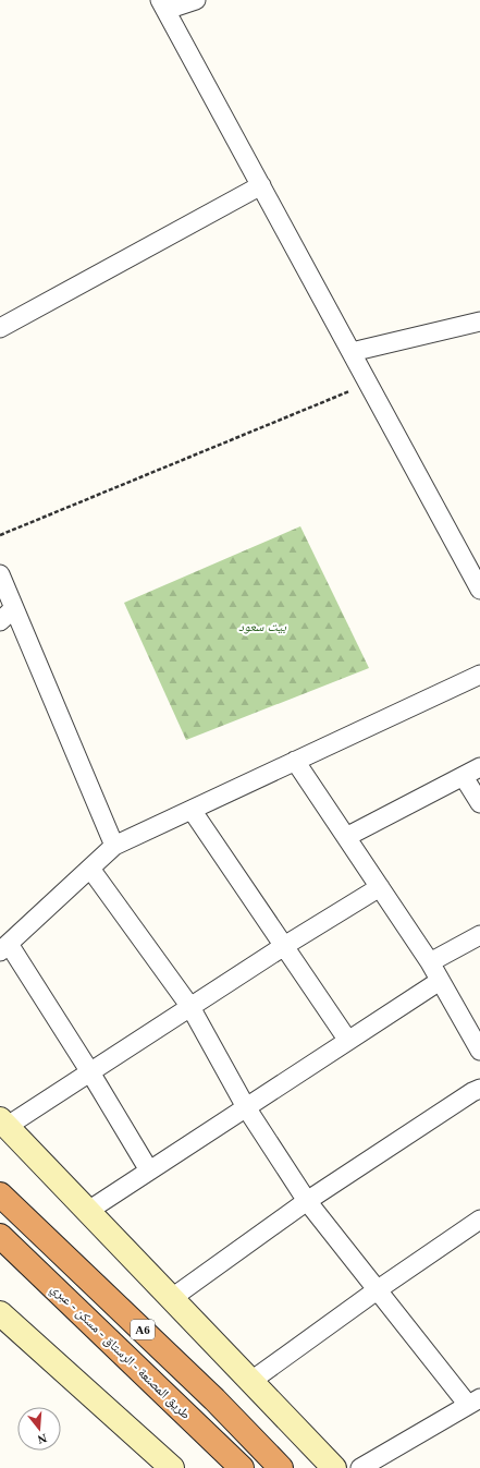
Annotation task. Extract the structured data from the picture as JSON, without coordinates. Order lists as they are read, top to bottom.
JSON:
{
  "streets": {
    "highway": ["A6", "طريق المصنعة - الرستاق - مسكن - عبري"]
  },
  "parks": ["بيت سعود"],
  "north": "bottom"
}
